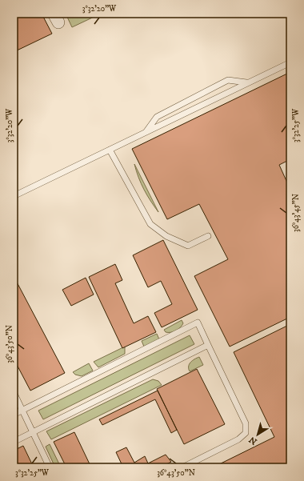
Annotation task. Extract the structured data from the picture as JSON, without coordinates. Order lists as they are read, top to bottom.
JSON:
{
  "north": "bottom left",
  "coordinates": [
    "3°32'20\"W",
    "3°32'25\"W",
    "36°43'45\"N",
    "36°43'50\"N"
  ]
}
